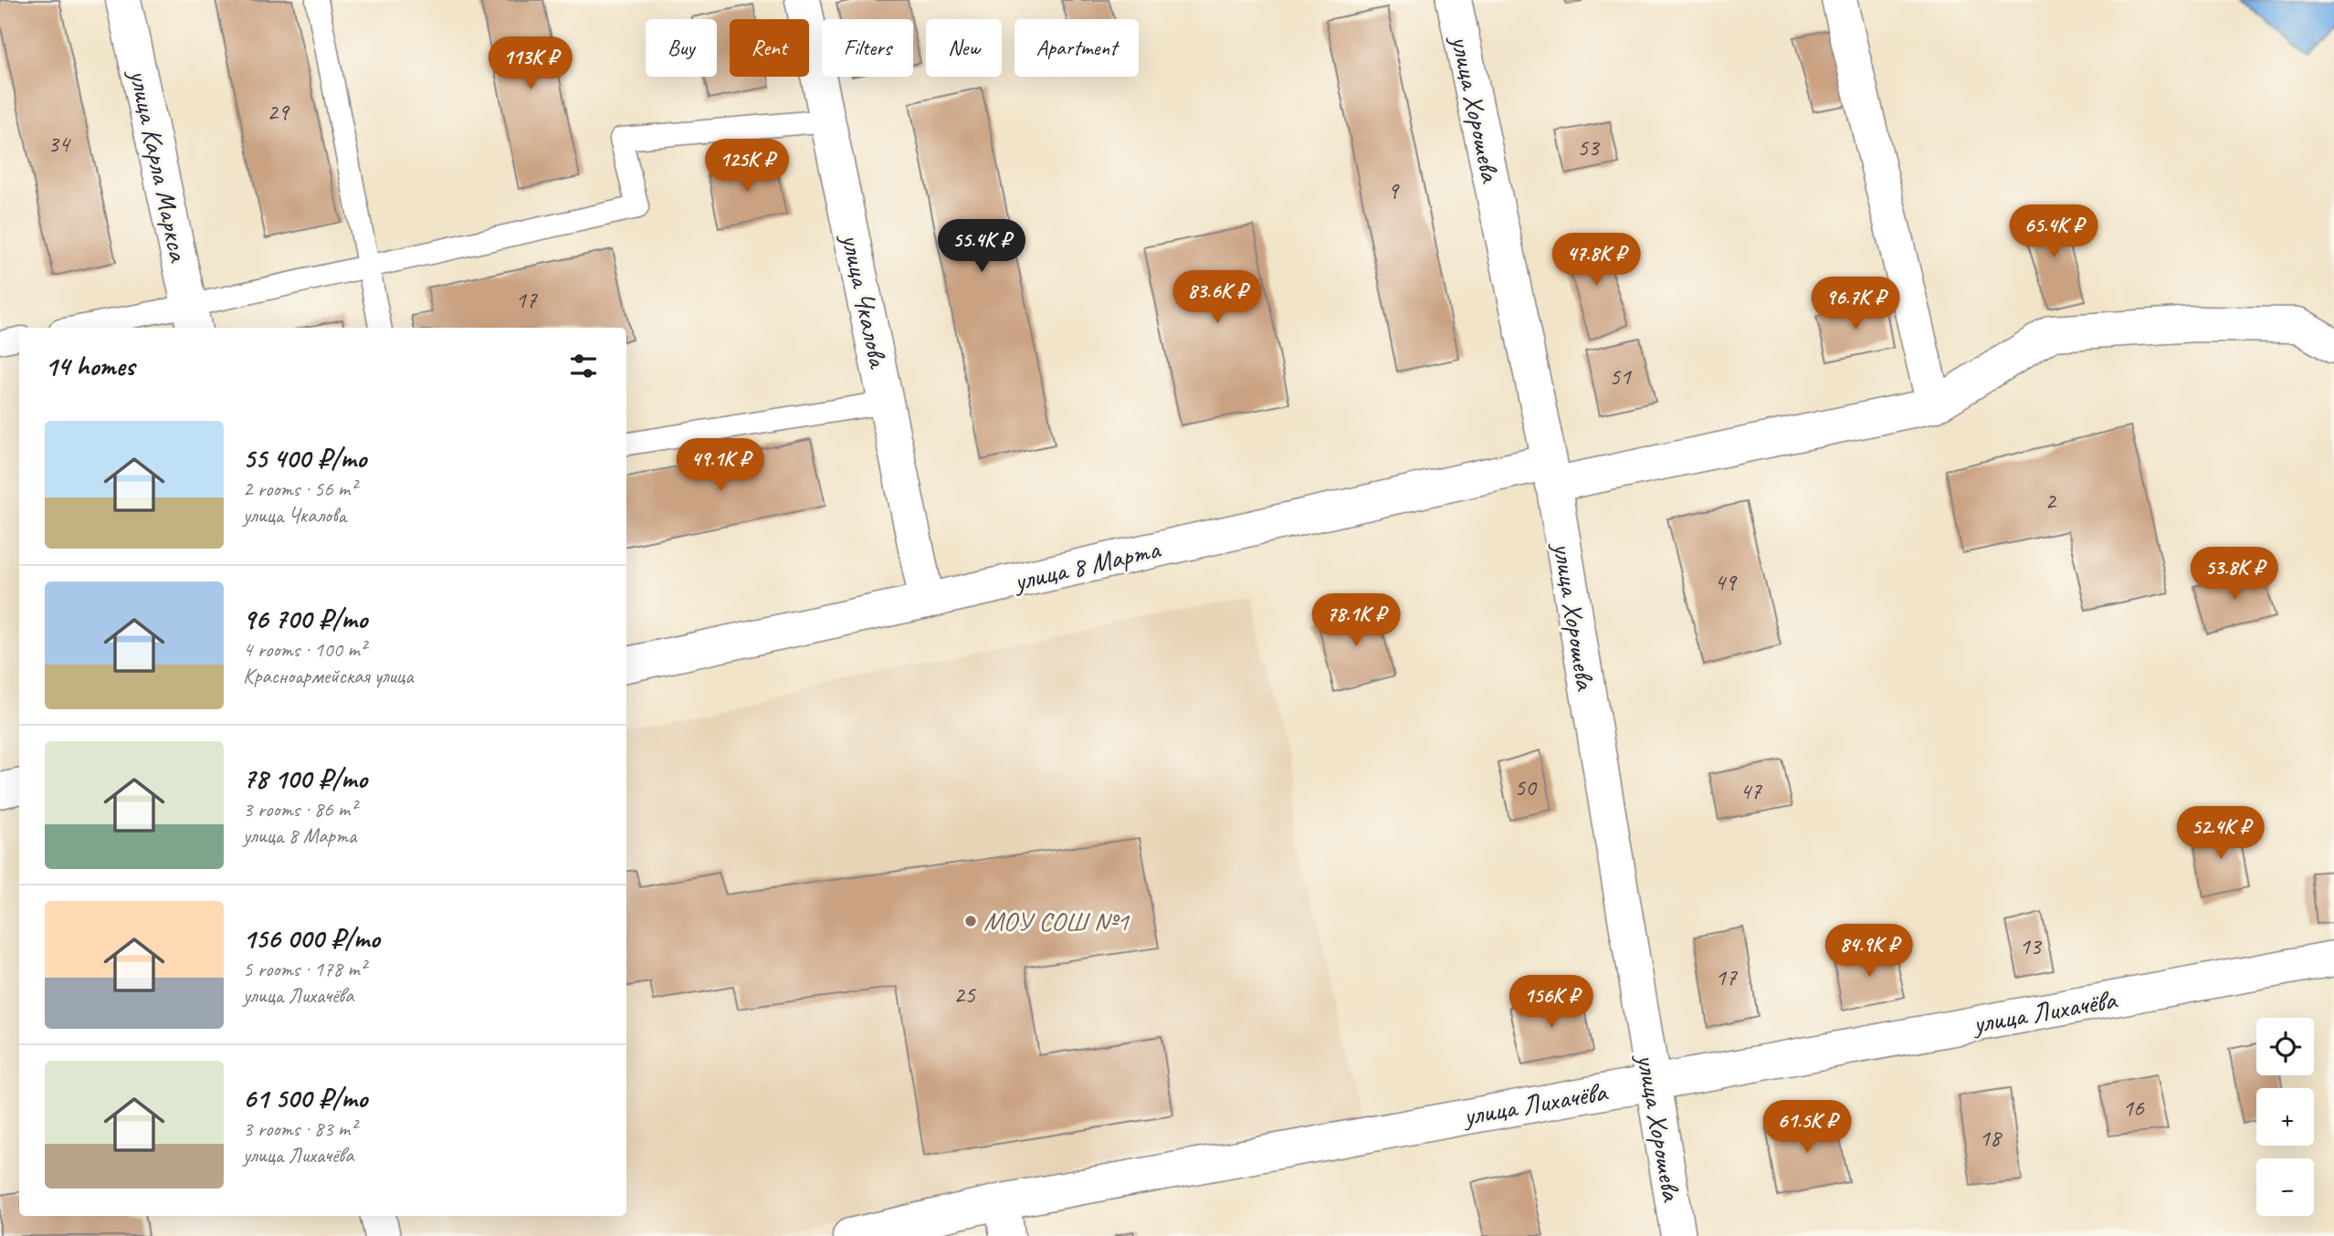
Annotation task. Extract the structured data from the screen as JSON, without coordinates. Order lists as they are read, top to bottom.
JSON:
{
  "streets": {
    "street": [
      "улица Хорошева",
      "улица Карла Маркса",
      "улица Чкалова",
      "улица 8 Марта",
      "улица Лихачёва"
    ]
  },
  "crossings": [
    ["улица Хорошева", "улица 8 Марта"],
    ["улица Хорошева", "улица Лихачёва"],
    ["улица Чкалова", "улица 8 Марта"]
  ],
  "places": ["МОУ СОШ №1"],
  "house_numbers": [
    "29",
    "34",
    "53",
    "9",
    "17",
    "51",
    "2",
    "49",
    "50",
    "47",
    "13",
    "17",
    "25",
    "16",
    "18"
  ],
  "page": {
    "chip": [
      "Buy",
      "Rent",
      "Filters",
      "New",
      "Apartment"
    ],
    "price": [
      "113K ₽",
      "125K ₽",
      "65.4K ₽",
      "55.4K ₽",
      "47.8K ₽",
      "83.6K ₽",
      "96.7K ₽",
      "49.1K ₽",
      "53.8K ₽",
      "78.1K ₽",
      "52.4K ₽",
      "84.9K ₽",
      "156K ₽",
      "61.5K ₽"
    ],
    "heading": "14 homes",
    "list": [
      {
        "name": "55 400 ₽/mo",
        "note": "2 rooms · 56 m² · улица Чкалова"
      },
      {
        "name": "96 700 ₽/mo",
        "note": "4 rooms · 100 m² · Красноармейская улица"
      },
      {
        "name": "78 100 ₽/mo",
        "note": "3 rooms · 86 m² · улица 8 Марта"
      },
      {
        "name": "156 000 ₽/mo",
        "note": "5 rooms · 178 m² · улица Лихачёва"
      },
      {
        "name": "61 500 ₽/mo",
        "note": "3 rooms · 83 m² · улица Лихачёва"
      }
    ],
    "map_buttons": ["+", "−"]
  }
}
